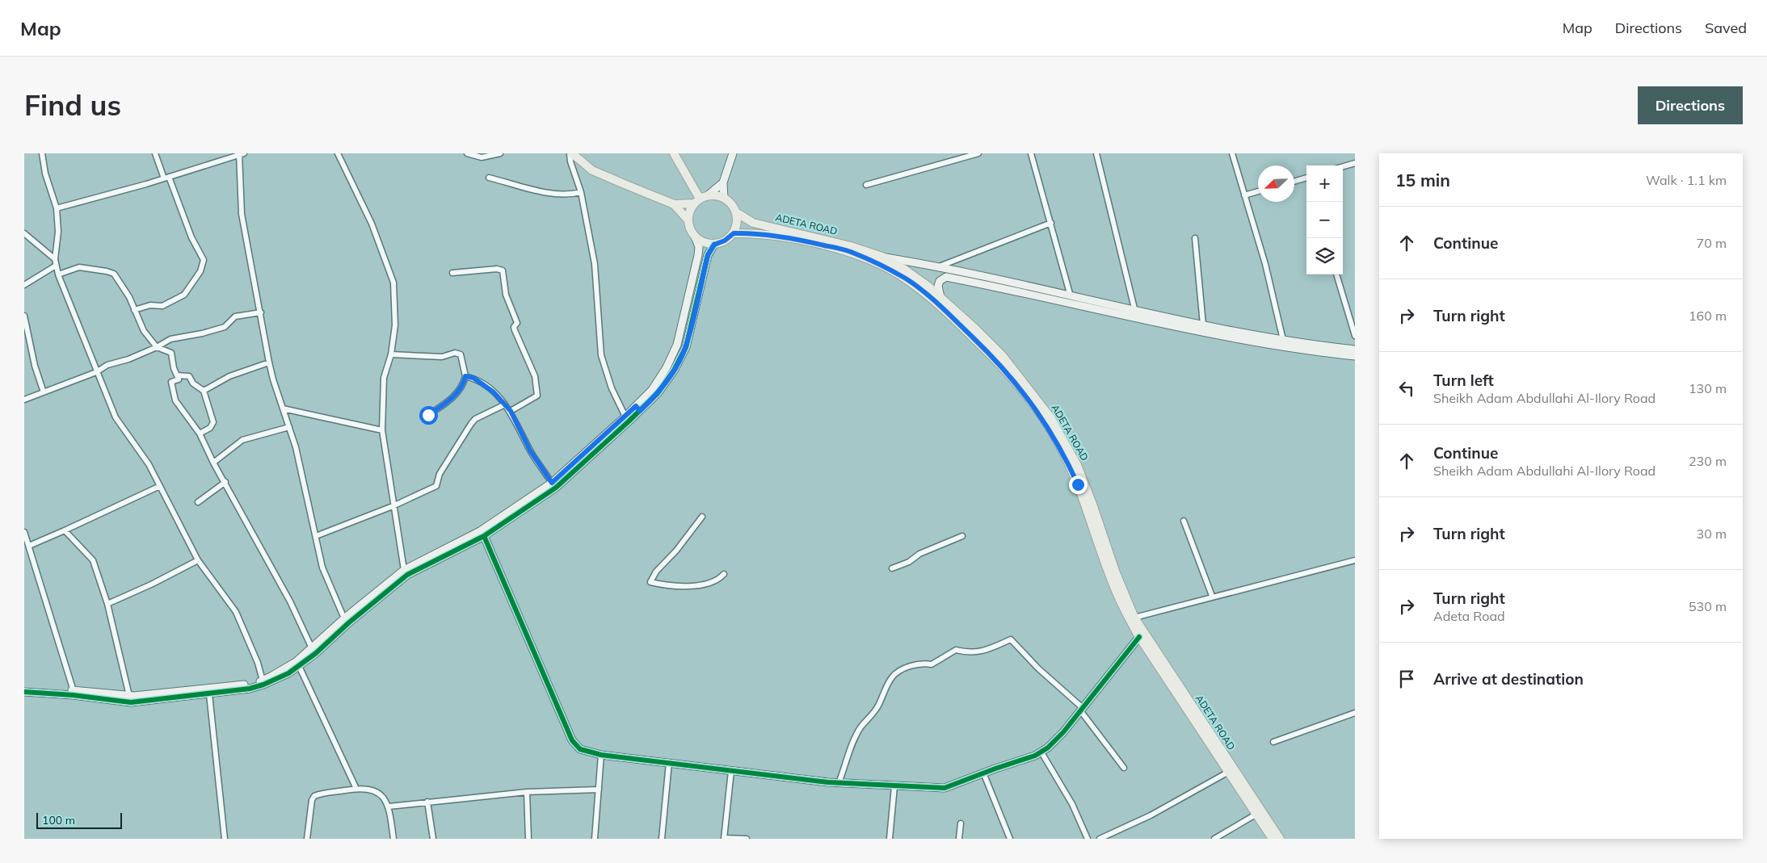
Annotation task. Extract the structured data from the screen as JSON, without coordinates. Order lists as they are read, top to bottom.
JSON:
{
  "streets": {
    "main road": ["ADETA ROAD"]
  },
  "scale_bar": "100 m",
  "north": "bottom left",
  "page": {
    "header": "Map",
    "nav": ["Map", "Directions", "Saved"],
    "buttons": "Directions",
    "title": "Find us",
    "heading": ["15 min", "Walk · 1.1 km"],
    "map_buttons": ["+", "−"],
    "list": [
      ["Continue", "70 m"],
      ["Turn right", "160 m"],
      ["Turn left", "Sheikh Adam Abdullahi Al-Ilory Road", "130 m"],
      ["Continue", "Sheikh Adam Abdullahi Al-Ilory Road", "230 m"],
      ["Turn right", "30 m"],
      ["Turn right", "Adeta Road", "530 m"],
      "Arrive at destination"
    ],
    "scale": "100 m"
  }
}
